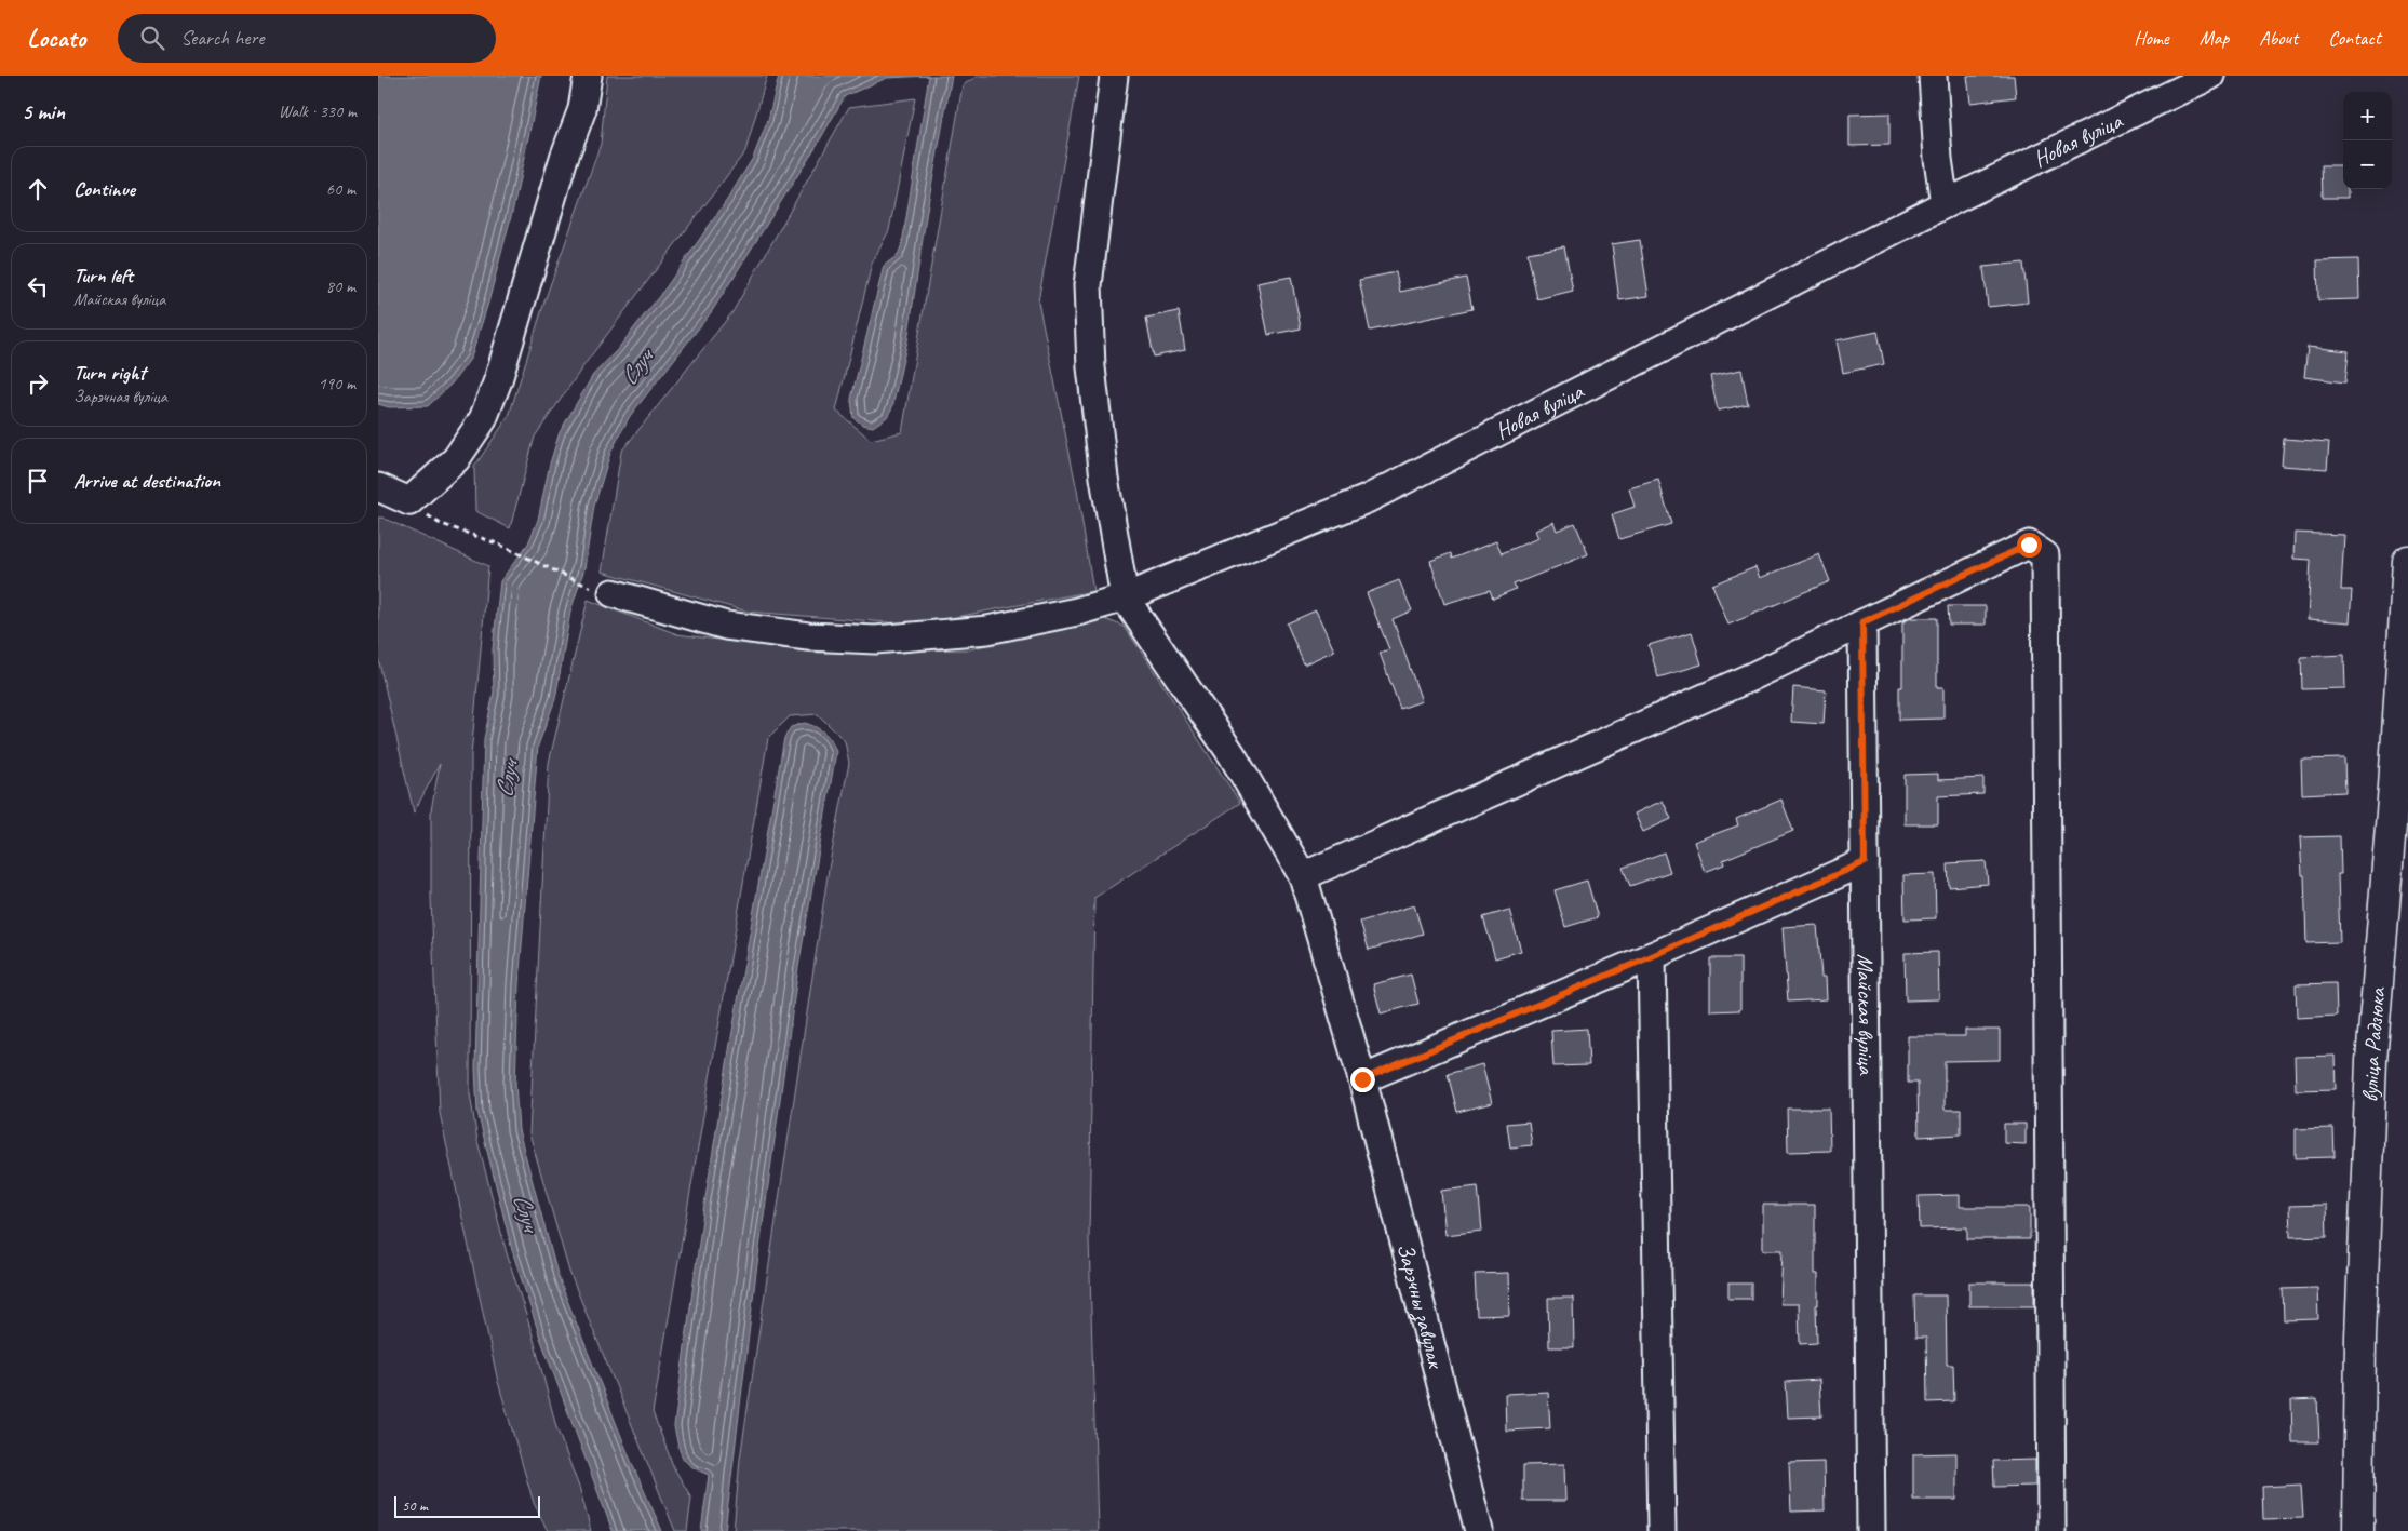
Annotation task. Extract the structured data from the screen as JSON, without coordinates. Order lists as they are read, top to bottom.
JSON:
{
  "streets": {
    "main road": ["вуліца Радзюка"],
    "street": ["Новая вуліца", "Майская вуліца", "Зарэчны завулак"]
  },
  "crossings": [
    ["Новая вуліца", "Зарэчны завулак"]
  ],
  "water": ["Случ"],
  "scale_bar": "50 m",
  "page": {
    "header": "Locato",
    "search": "Search here",
    "nav": [
      "Home",
      "Map",
      "About",
      "Contact"
    ],
    "heading": ["5 min", "Walk · 330 m"],
    "map_buttons": ["+", "−"],
    "list": [
      ["Continue", "60 m"],
      ["Turn left", "Майская вуліца", "80 m"],
      ["Turn right", "Зарэчная вуліца", "190 m"],
      "Arrive at destination"
    ],
    "scale": "50 m"
  }
}
